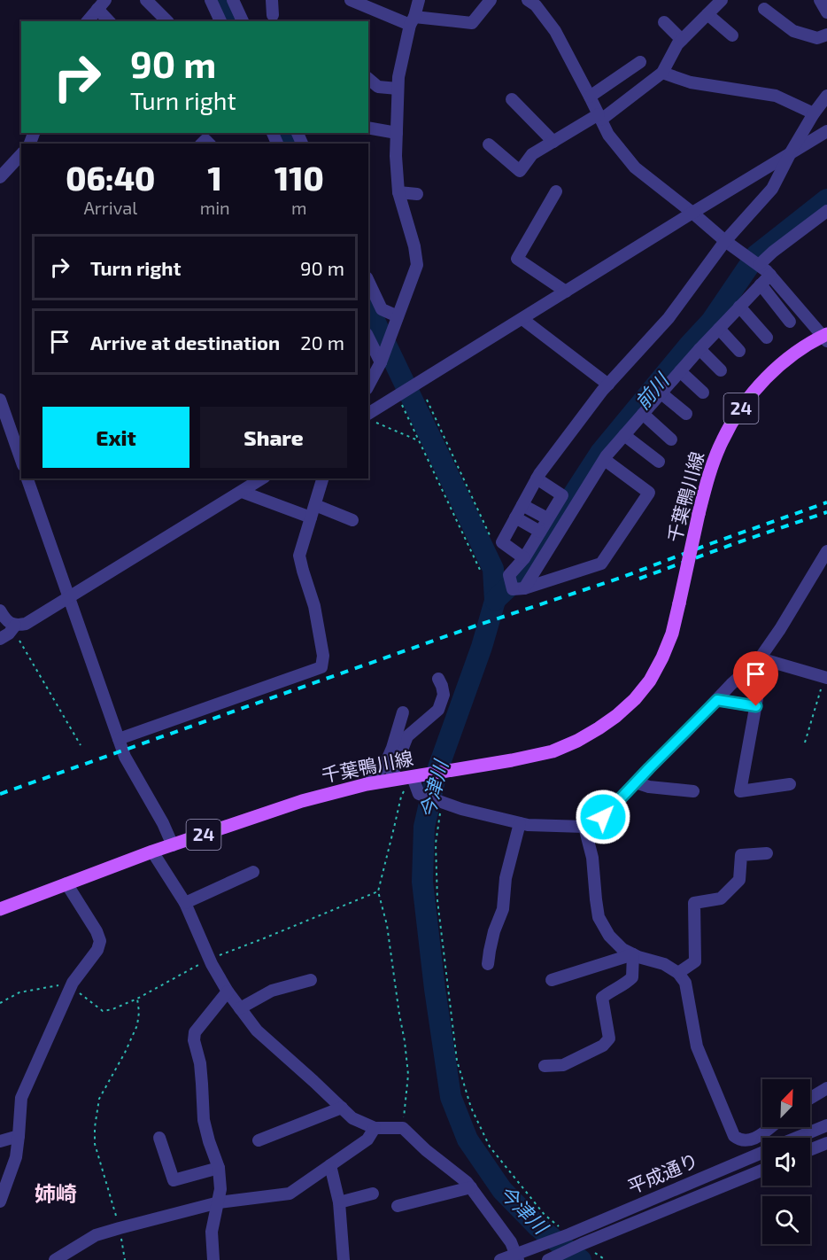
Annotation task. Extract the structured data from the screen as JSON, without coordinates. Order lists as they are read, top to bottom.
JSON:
{
  "streets": {
    "main road": ["24", "千葉鴨川線"],
    "street": ["平成通り"]
  },
  "districts": ["姉崎"],
  "water": ["前川", "今津川"],
  "north": "top right",
  "page": {
    "turn": ["90 m", "Turn right"],
    "eta": [
      "06:40",
      "Arrival",
      "1",
      "min",
      "110",
      "m"
    ],
    "list": [
      {
        "name": "Turn right",
        "value": "90 m"
      },
      {
        "name": "Arrive at destination",
        "value": "20 m"
      }
    ],
    "buttons": ["Exit", "Share"]
  }
}
